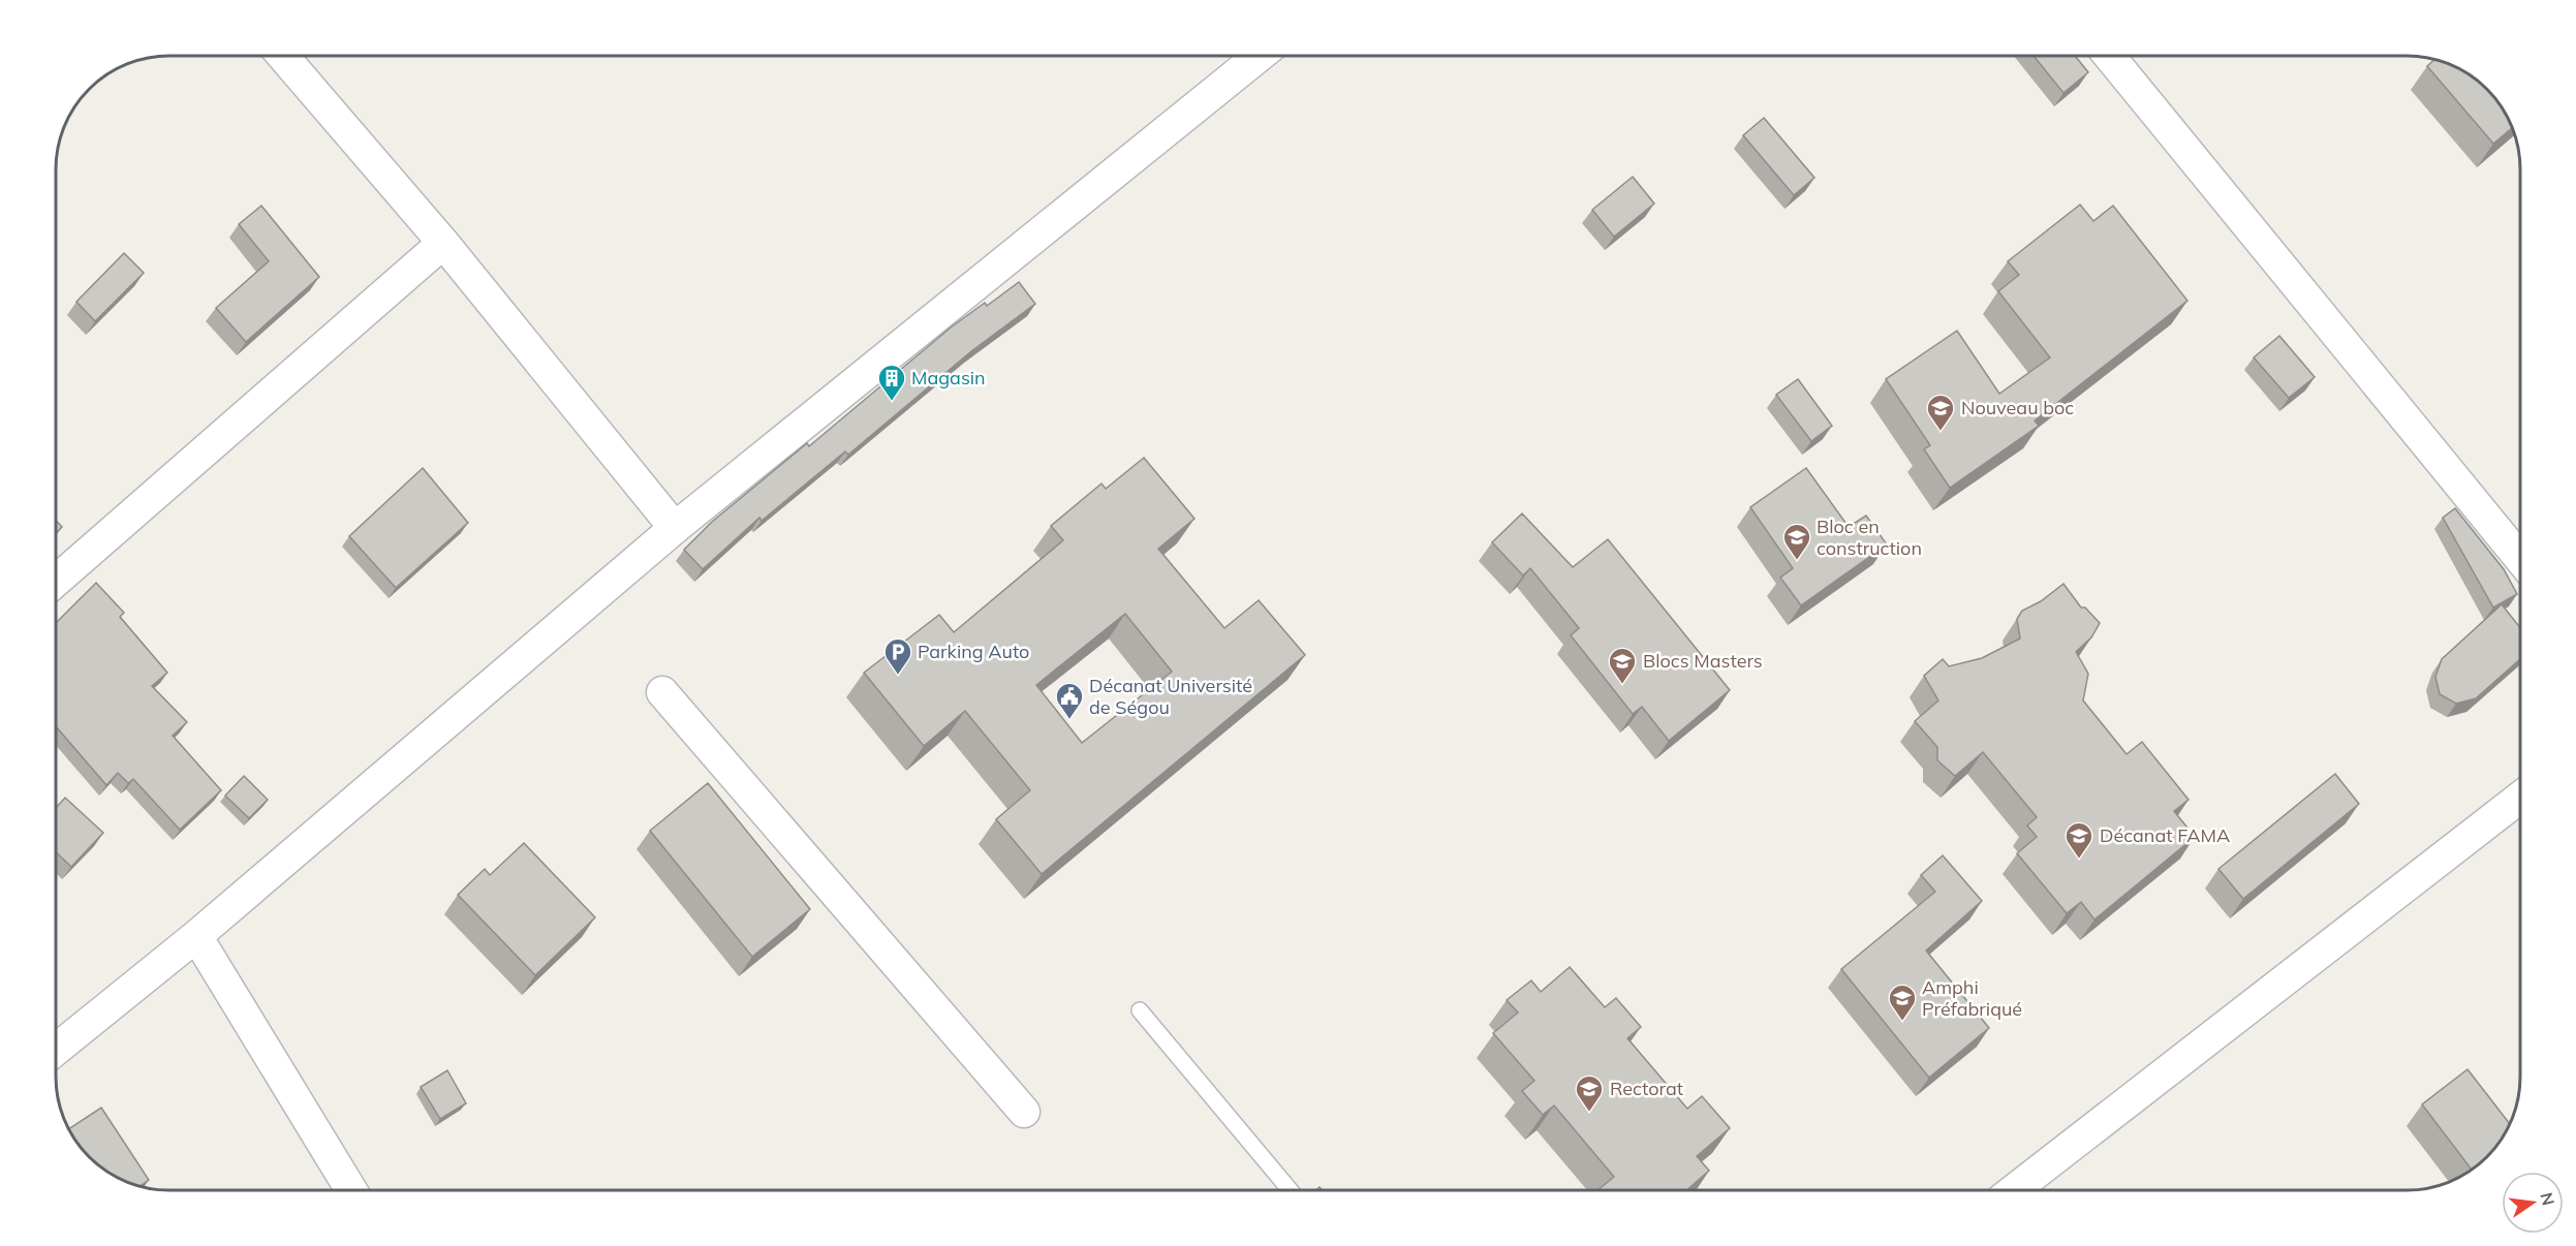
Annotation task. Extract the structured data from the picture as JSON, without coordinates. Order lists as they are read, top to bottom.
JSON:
{
  "places": {
    "building": ["Magasin"],
    "school or university": [
      "Nouveau boc",
      "Bloc en construction",
      "Blocs Masters",
      "Décanat FAMA",
      "Amphi Préfabriqué",
      "Rectorat"
    ],
    "parking": ["Parking Auto"],
    "public building": ["Décanat Université de Ségou"]
  },
  "north": "right"
}
